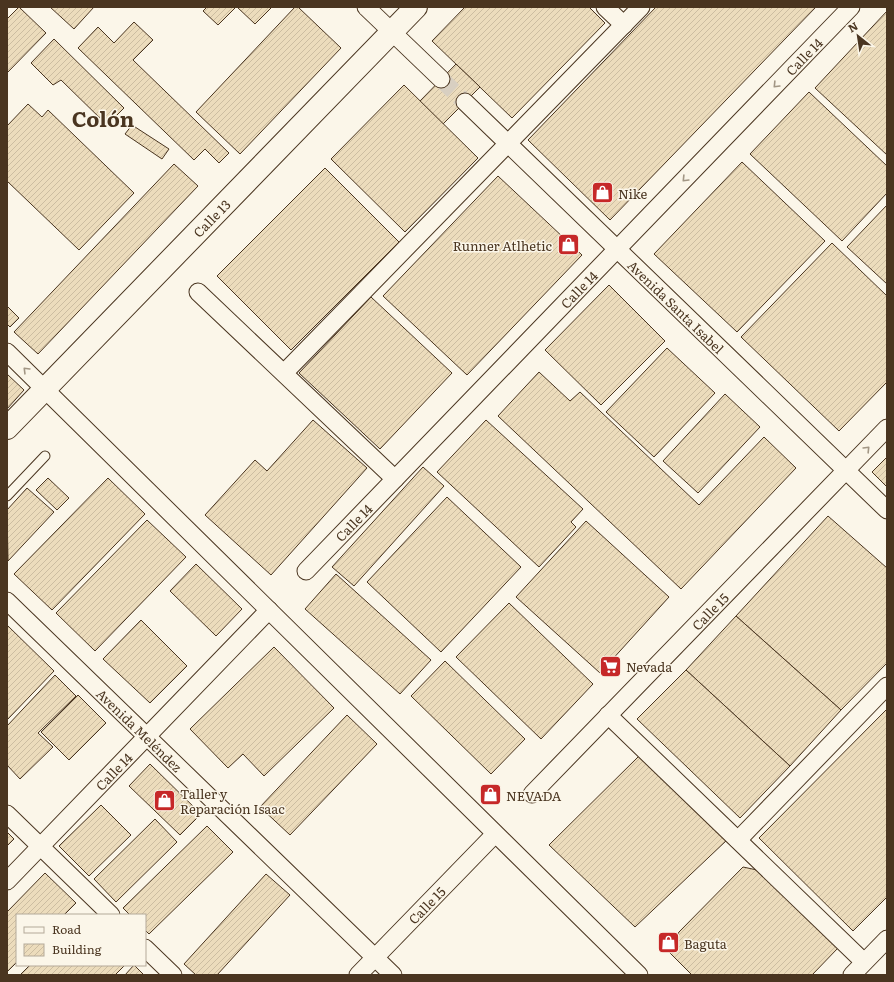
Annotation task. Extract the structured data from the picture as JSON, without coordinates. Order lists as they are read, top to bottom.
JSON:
{
  "streets": {
    "main road": ["Calle 13"],
    "street": [
      "Calle 14",
      "Avenida Santa Isabel",
      "Calle 15",
      "Avenida Meléndez"
    ]
  },
  "crossings": [
    ["Calle 14", "Avenida Santa Isabel"],
    ["Calle 14", "Avenida Meléndez"],
    ["Avenida Santa Isabel", "Calle 15"],
    ["Calle 15", "Avenida Meléndez"]
  ],
  "districts": ["Colón"],
  "places": {
    "shop": [
      "Nike",
      "Runner Atlhetic",
      "NEVADA",
      "Taller y Reparación Isaac",
      "Baguta"
    ],
    "supermarket": ["Nevada"]
  },
  "legend": ["Road", "Building"],
  "north": "top left"
}
